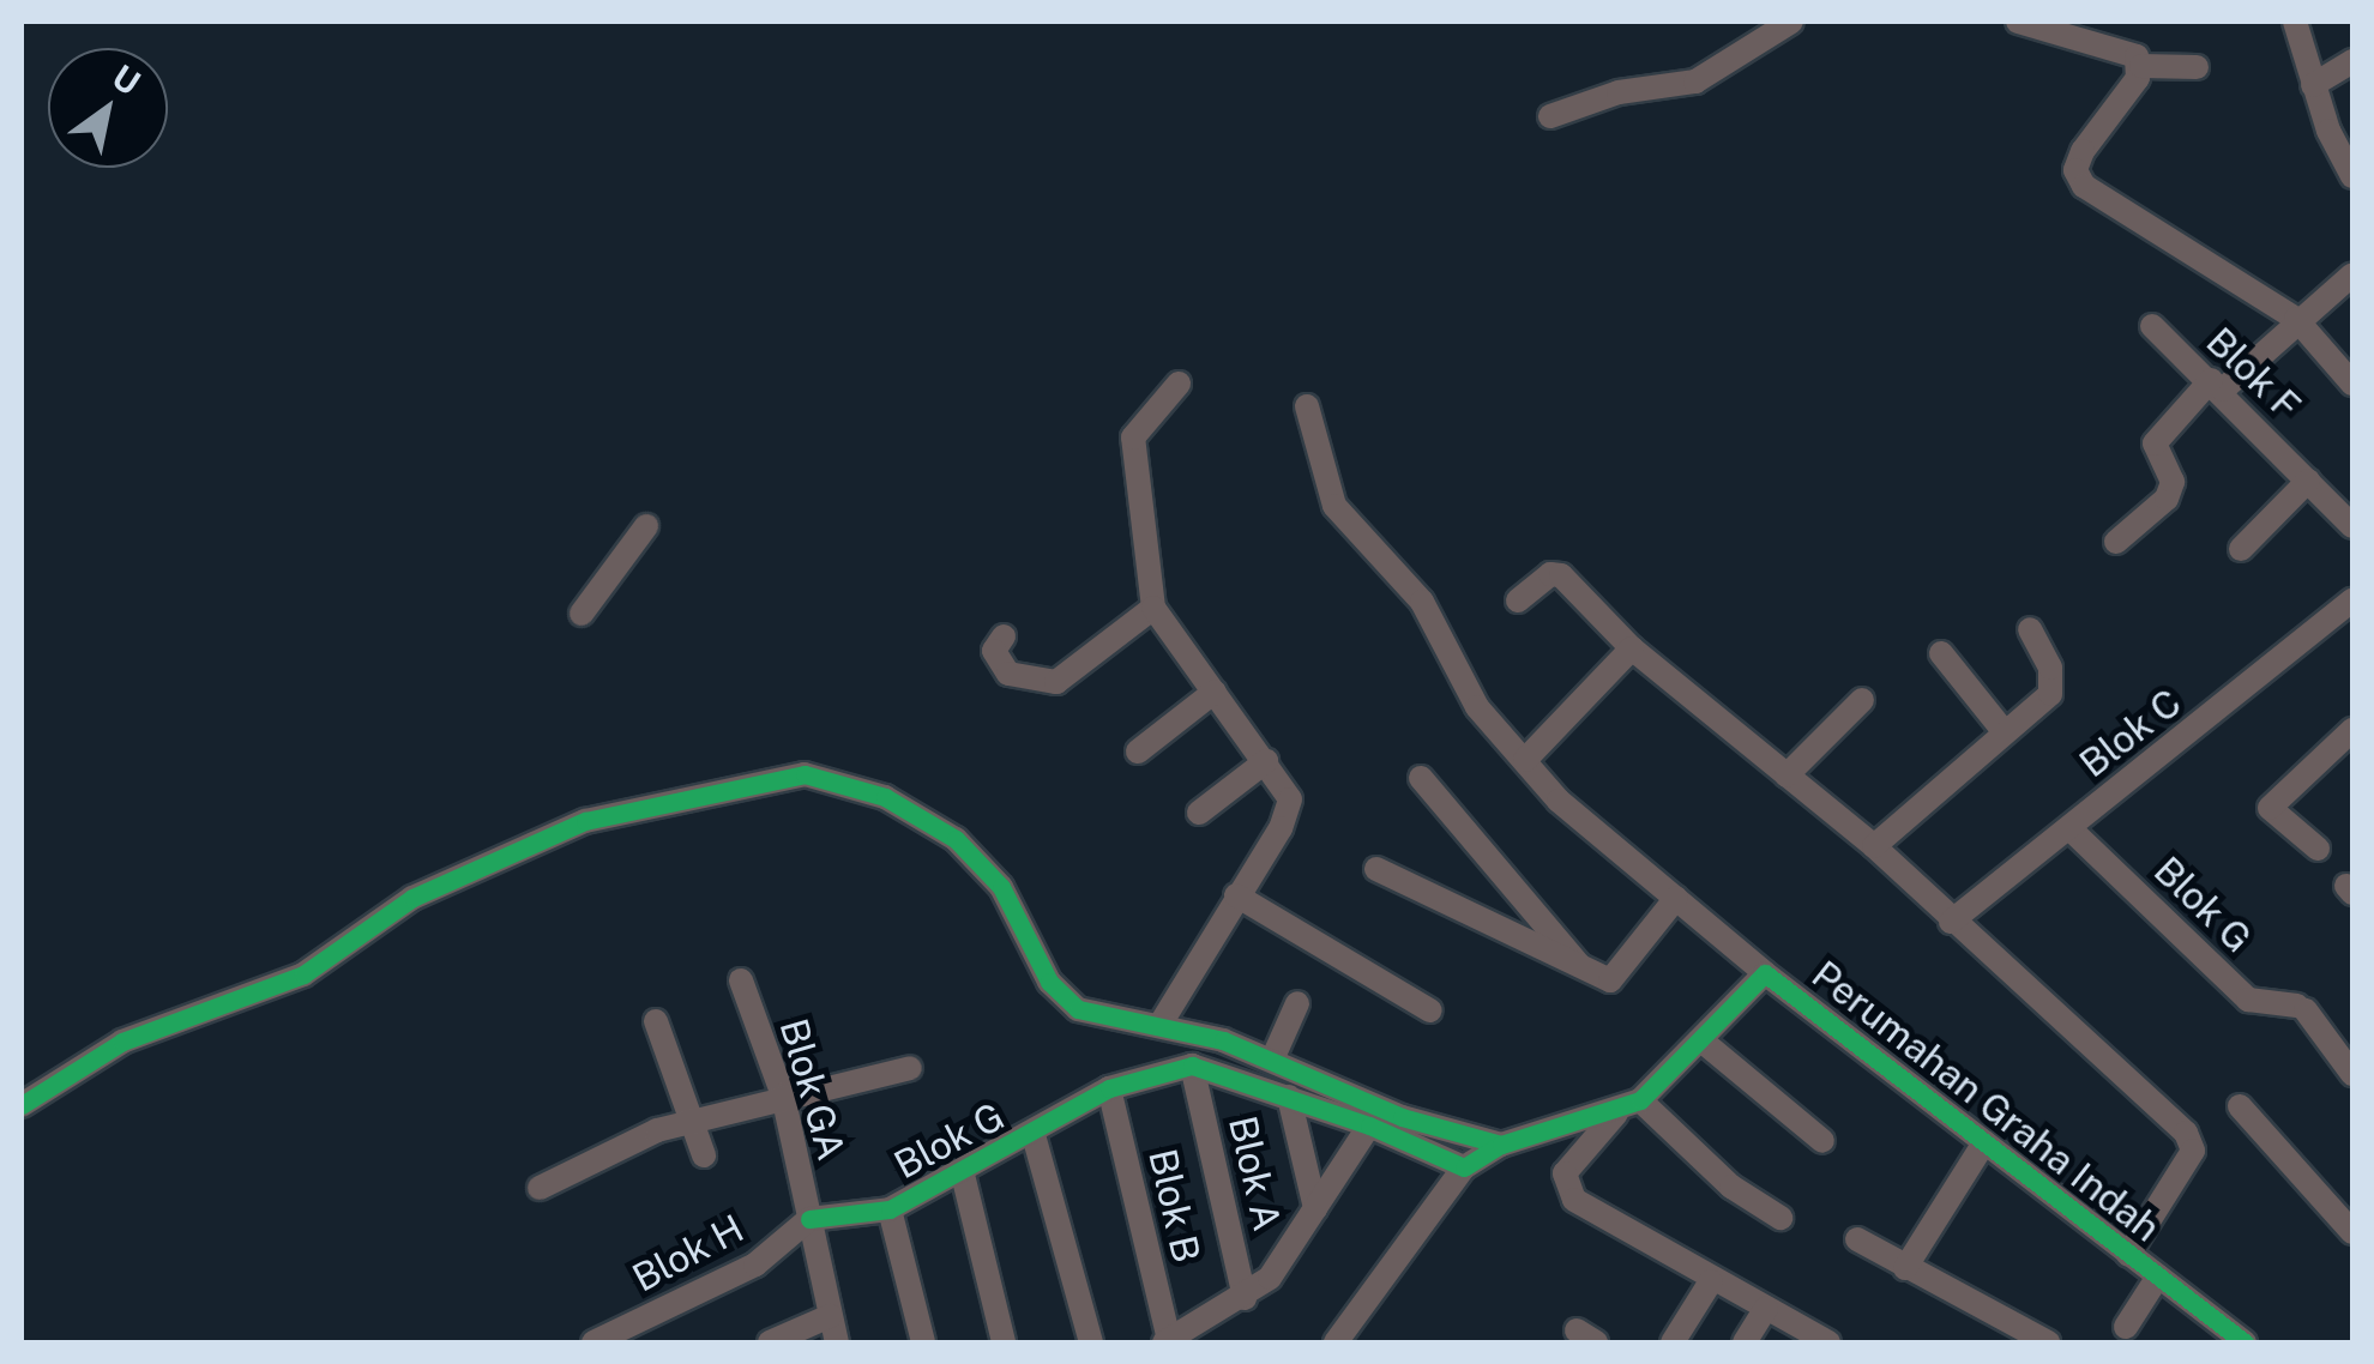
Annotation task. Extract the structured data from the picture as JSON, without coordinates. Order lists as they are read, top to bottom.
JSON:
{
  "streets": {
    "street": [
      "Blok F",
      "Blok C",
      "Blok G",
      "Blok GA",
      "Perumahan Graha Indah",
      "Blok A",
      "Blok B",
      "Blok H"
    ]
  },
  "crossings": [
    ["Blok C", "Blok G"],
    ["Blok G", "Blok GA"],
    ["Blok G", "Blok B"],
    ["Blok G", "Blok H"],
    ["Blok GA", "Blok H"]
  ],
  "north": "top right"
}
